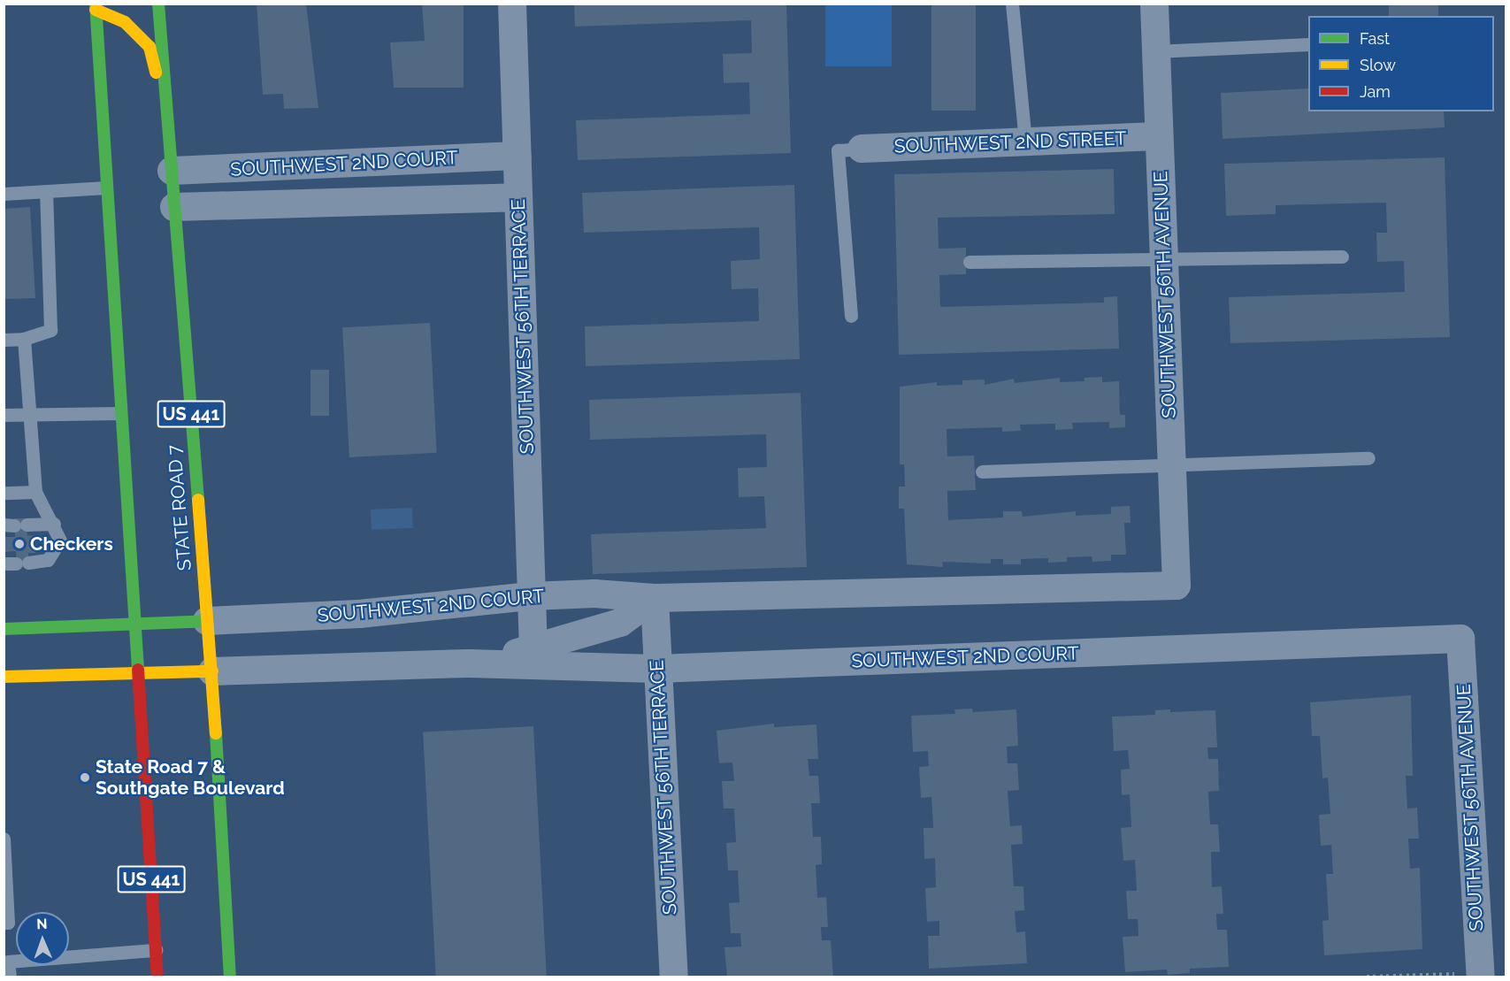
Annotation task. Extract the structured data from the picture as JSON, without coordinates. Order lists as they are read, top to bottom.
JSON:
{
  "streets": {
    "main road": ["US 441", "STATE ROAD 7"],
    "street": [
      "SOUTHWEST 2ND STREET",
      "SOUTHWEST 2ND COURT",
      "SOUTHWEST 56TH AVENUE",
      "SOUTHWEST 56TH TERRACE"
    ]
  },
  "crossings": [
    ["SOUTHWEST 2ND STREET", "SOUTHWEST 56TH AVENUE"],
    ["SOUTHWEST 2ND COURT", "SOUTHWEST 56TH AVENUE"],
    ["SOUTHWEST 2ND COURT", "SOUTHWEST 56TH TERRACE"],
    ["SOUTHWEST 2ND COURT", "STATE ROAD 7"]
  ],
  "places": ["Checkers", "State Road 7 & Southgate Boulevard"],
  "legend": ["Fast", "Slow", "Jam"],
  "north": "top"
}
